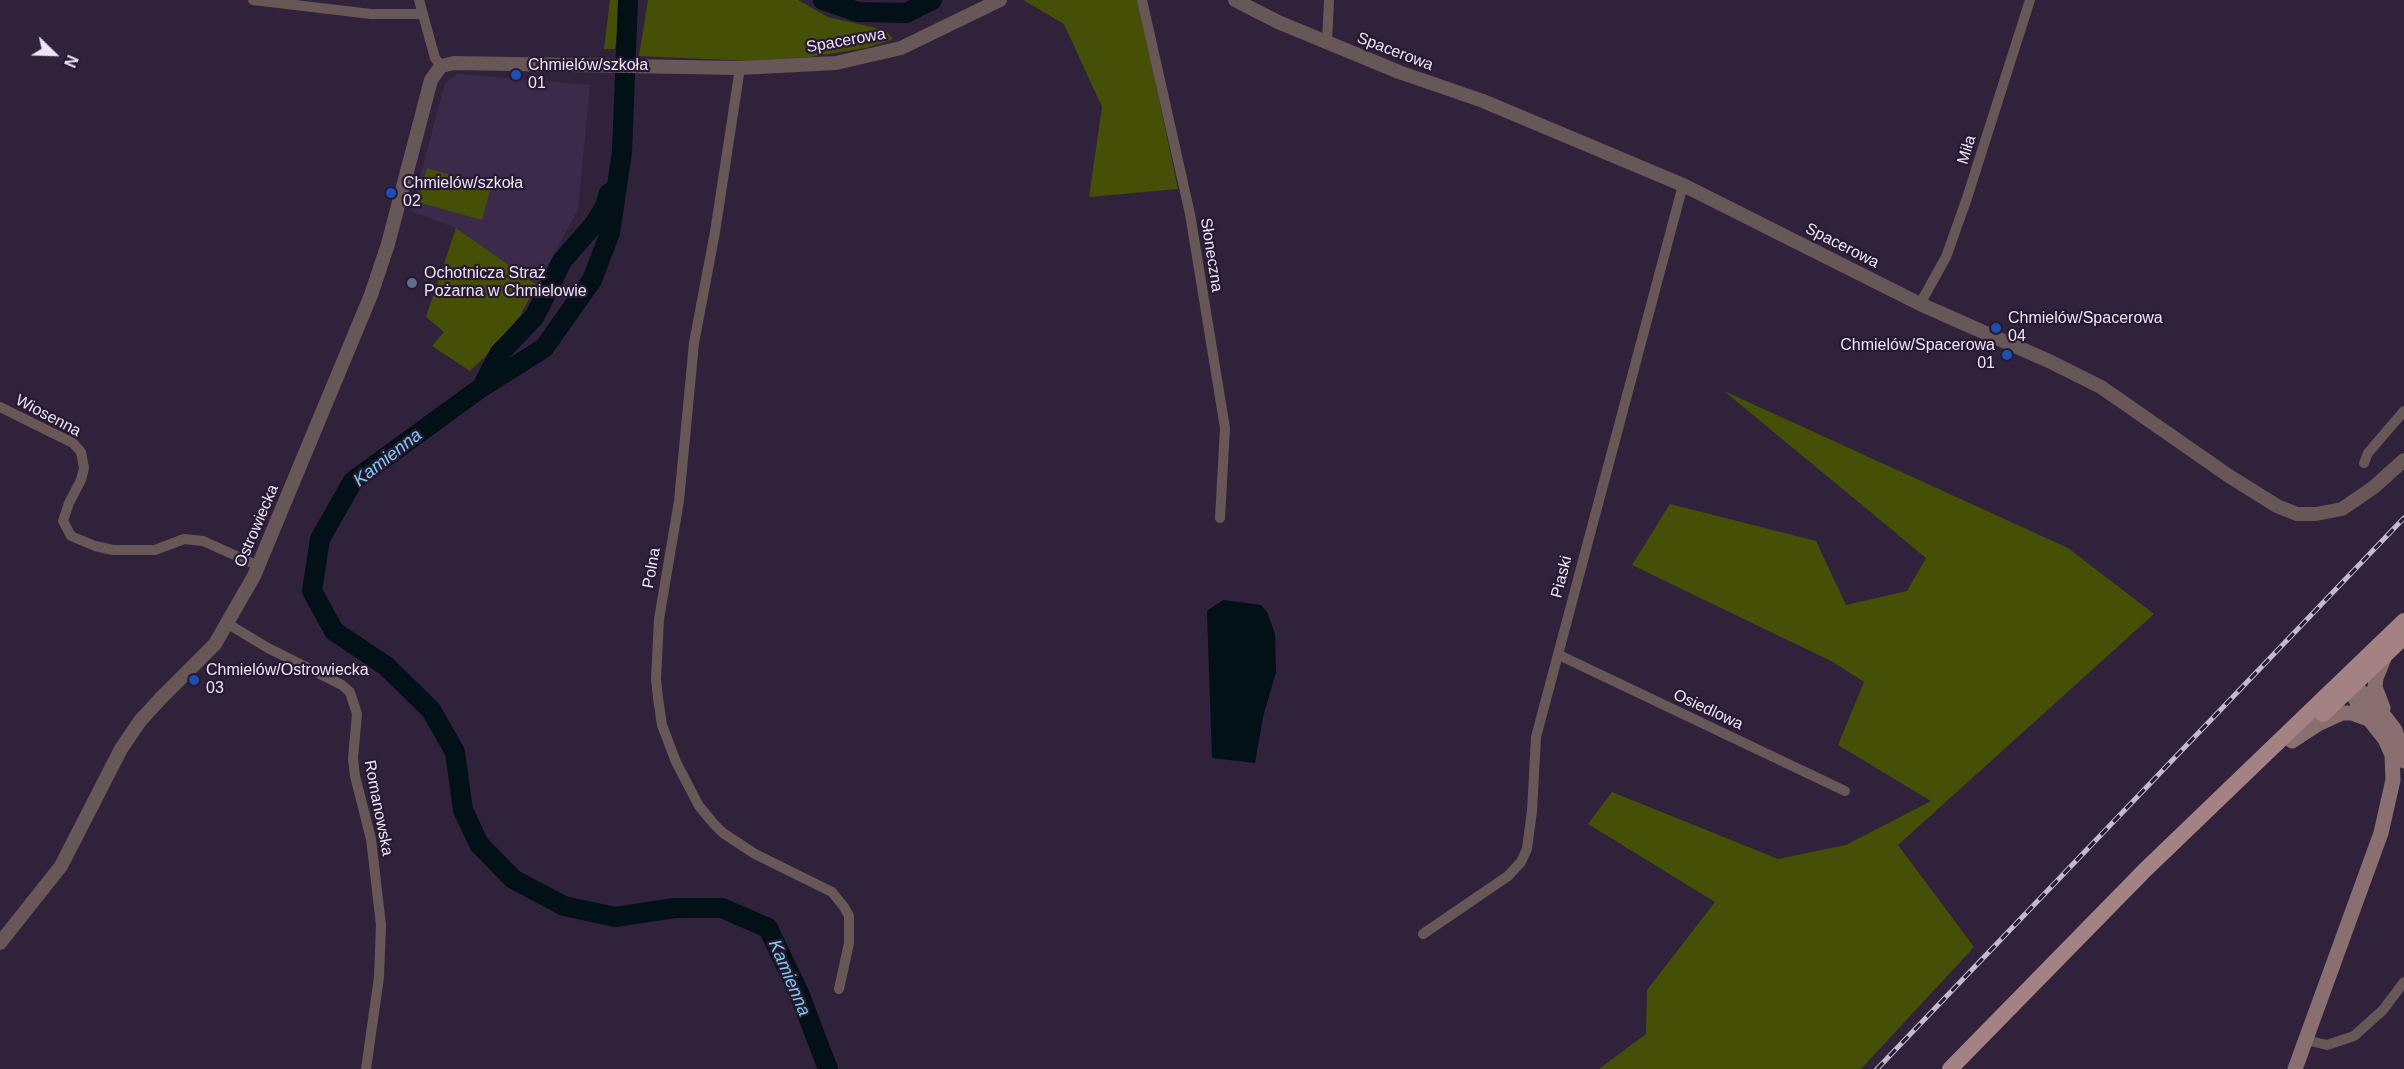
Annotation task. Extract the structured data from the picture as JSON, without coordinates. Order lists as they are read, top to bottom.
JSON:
{
  "streets": {
    "street": [
      "Spacerowa",
      "Miła",
      "Słoneczna",
      "Wiosenna",
      "Ostrowiecka",
      "Polna",
      "Piaski",
      "Osiedlowa",
      "Romanowska"
    ]
  },
  "crossings": [
    ["Spacerowa", "Miła"],
    ["Spacerowa", "Ostrowiecka"],
    ["Spacerowa", "Polna"],
    ["Spacerowa", "Piaski"],
    ["Wiosenna", "Ostrowiecka"],
    ["Ostrowiecka", "Romanowska"],
    ["Piaski", "Osiedlowa"]
  ],
  "water": ["Kamienna"],
  "places": [
    "Chmielów/szkoła 01",
    "Chmielów/szkoła 02",
    "Ochotnicza Straż Pożarna w Chmielowie",
    "Chmielów/Spacerowa 04",
    "Chmielów/Spacerowa 01",
    "Chmielów/Ostrowiecka 03"
  ],
  "north": "bottom right"
}
